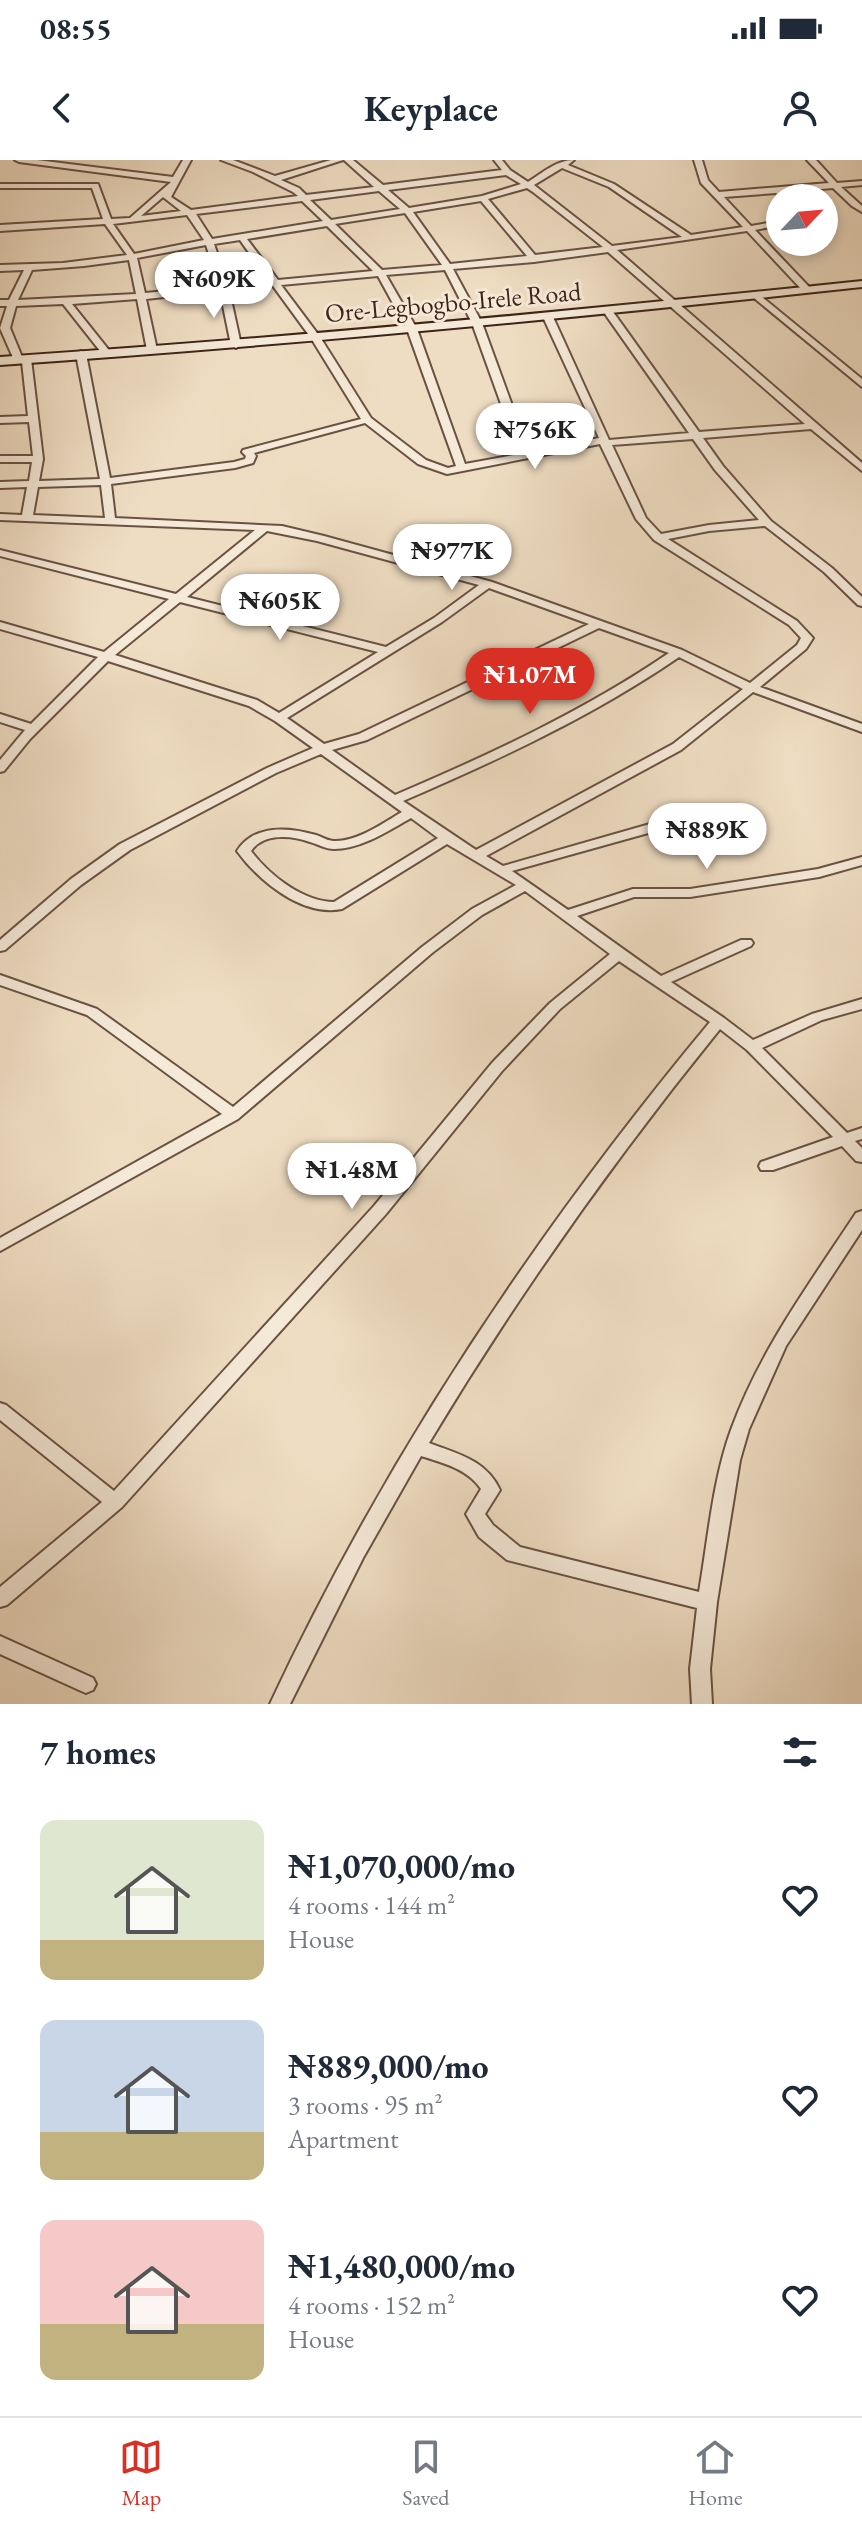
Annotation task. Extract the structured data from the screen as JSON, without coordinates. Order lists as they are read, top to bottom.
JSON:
{
  "streets": {
    "main road": ["Ore-Legbogbo-Irele Road"]
  },
  "north": "top right",
  "page": {
    "status": "08:55",
    "header": "Keyplace",
    "price": [
      "₦609K",
      "₦756K",
      "₦977K",
      "₦605K",
      "₦1.07M",
      "₦889K",
      "₦1.48M"
    ],
    "heading": "7 homes",
    "list": [
      {
        "name": "₦1,070,000/mo",
        "note": "4 rooms · 144 m² · House"
      },
      {
        "name": "₦889,000/mo",
        "note": "3 rooms · 95 m² · Apartment"
      },
      {
        "name": "₦1,480,000/mo",
        "note": "4 rooms · 152 m² · House"
      }
    ],
    "tabs": ["Map", "Saved", "Home"]
  }
}
